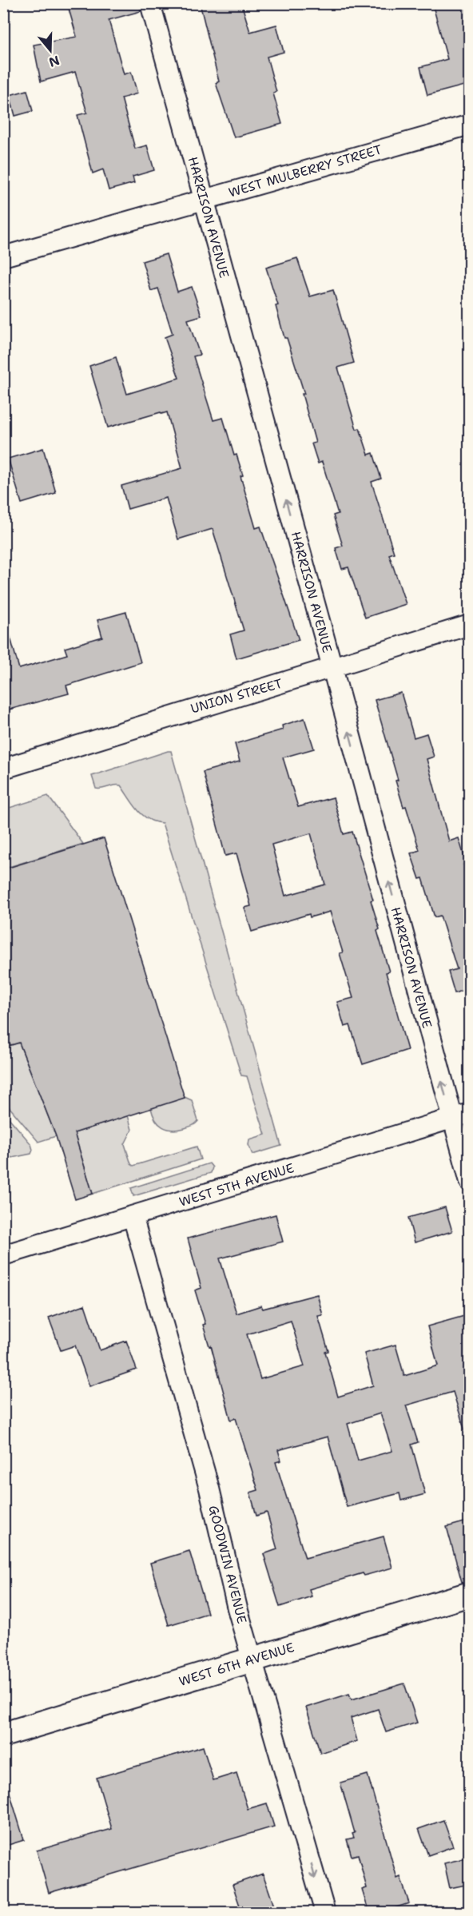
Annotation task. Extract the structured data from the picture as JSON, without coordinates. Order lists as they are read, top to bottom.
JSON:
{
  "streets": {
    "street": [
      "WEST MULBERRY STREET",
      "HARRISON AVENUE",
      "UNION STREET",
      "WEST 5TH AVENUE",
      "GOODWIN AVENUE",
      "WEST 6TH AVENUE"
    ]
  },
  "crossings": [
    ["WEST MULBERRY STREET", "HARRISON AVENUE"],
    ["HARRISON AVENUE", "UNION STREET"],
    ["HARRISON AVENUE", "WEST 5TH AVENUE"],
    ["WEST 5TH AVENUE", "GOODWIN AVENUE"],
    ["GOODWIN AVENUE", "WEST 6TH AVENUE"]
  ],
  "one_way": ["HARRISON AVENUE", "GOODWIN AVENUE"],
  "north": "bottom"
}
